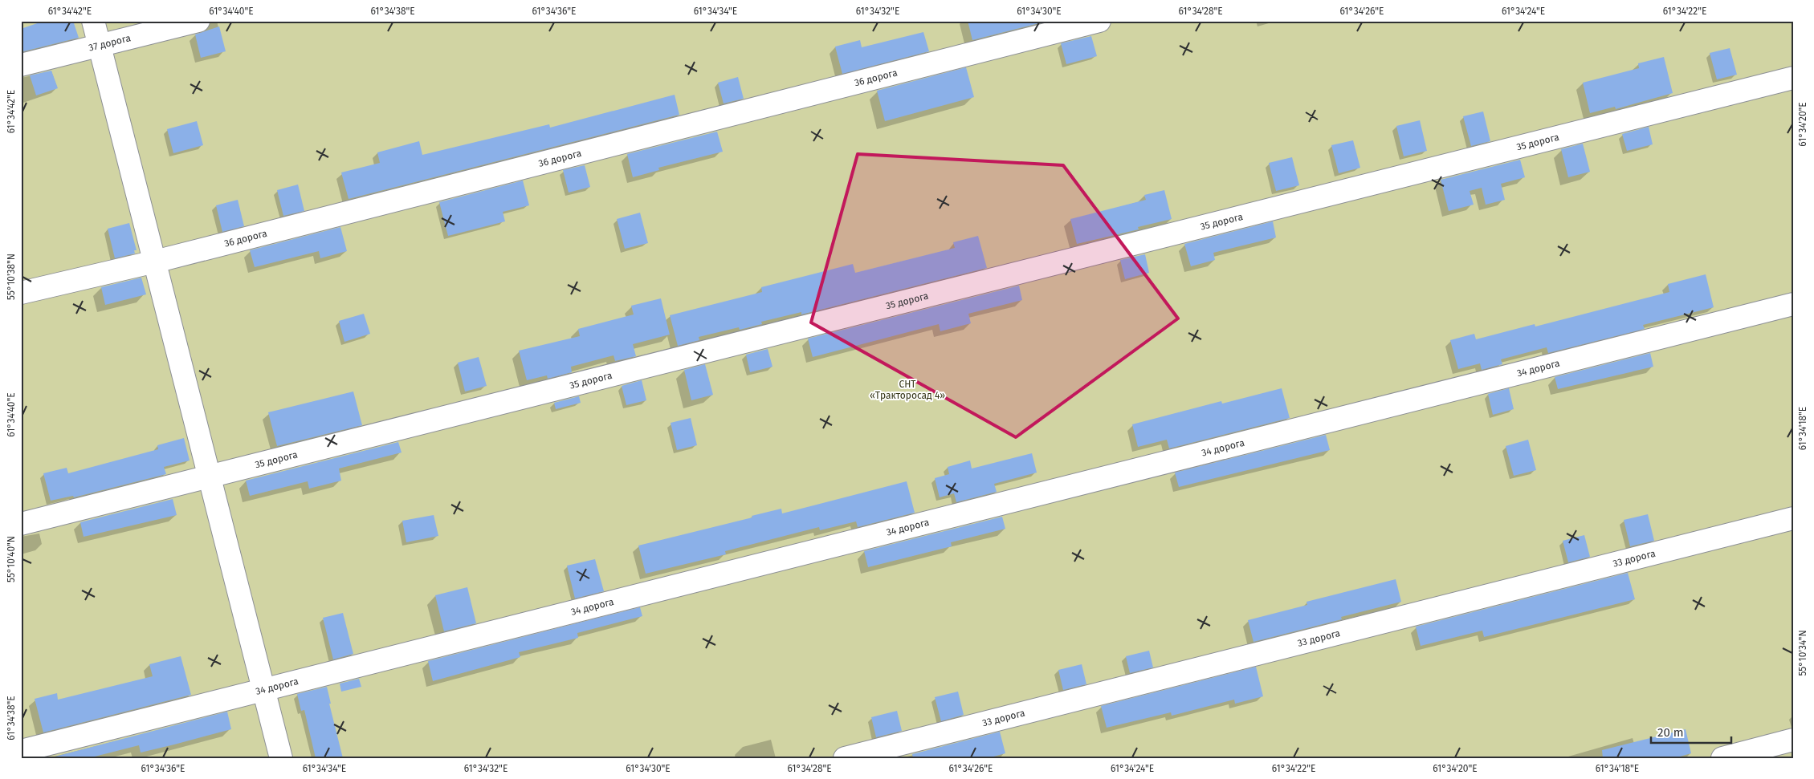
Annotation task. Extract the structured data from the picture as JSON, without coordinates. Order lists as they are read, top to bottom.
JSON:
{
  "streets": {
    "street": [
      "37 дорога",
      "36 дорога",
      "35 дорога",
      "34 дорога",
      "33 дорога"
    ]
  },
  "parks": ["СНТ «Тракторосад 4»"],
  "scale_bar": "20 m",
  "coordinates": [
    "61°34'42\"E",
    "61°34'40\"E",
    "61°34'38\"E",
    "61°34'36\"E",
    "61°34'34\"E",
    "61°34'32\"E",
    "61°34'30\"E",
    "61°34'28\"E",
    "61°34'26\"E",
    "61°34'24\"E",
    "61°34'22\"E",
    "61°34'20\"E",
    "55°10'38\"N",
    "61°34'18\"E",
    "55°10'40\"N",
    "55°10'34\"N"
  ]
}
